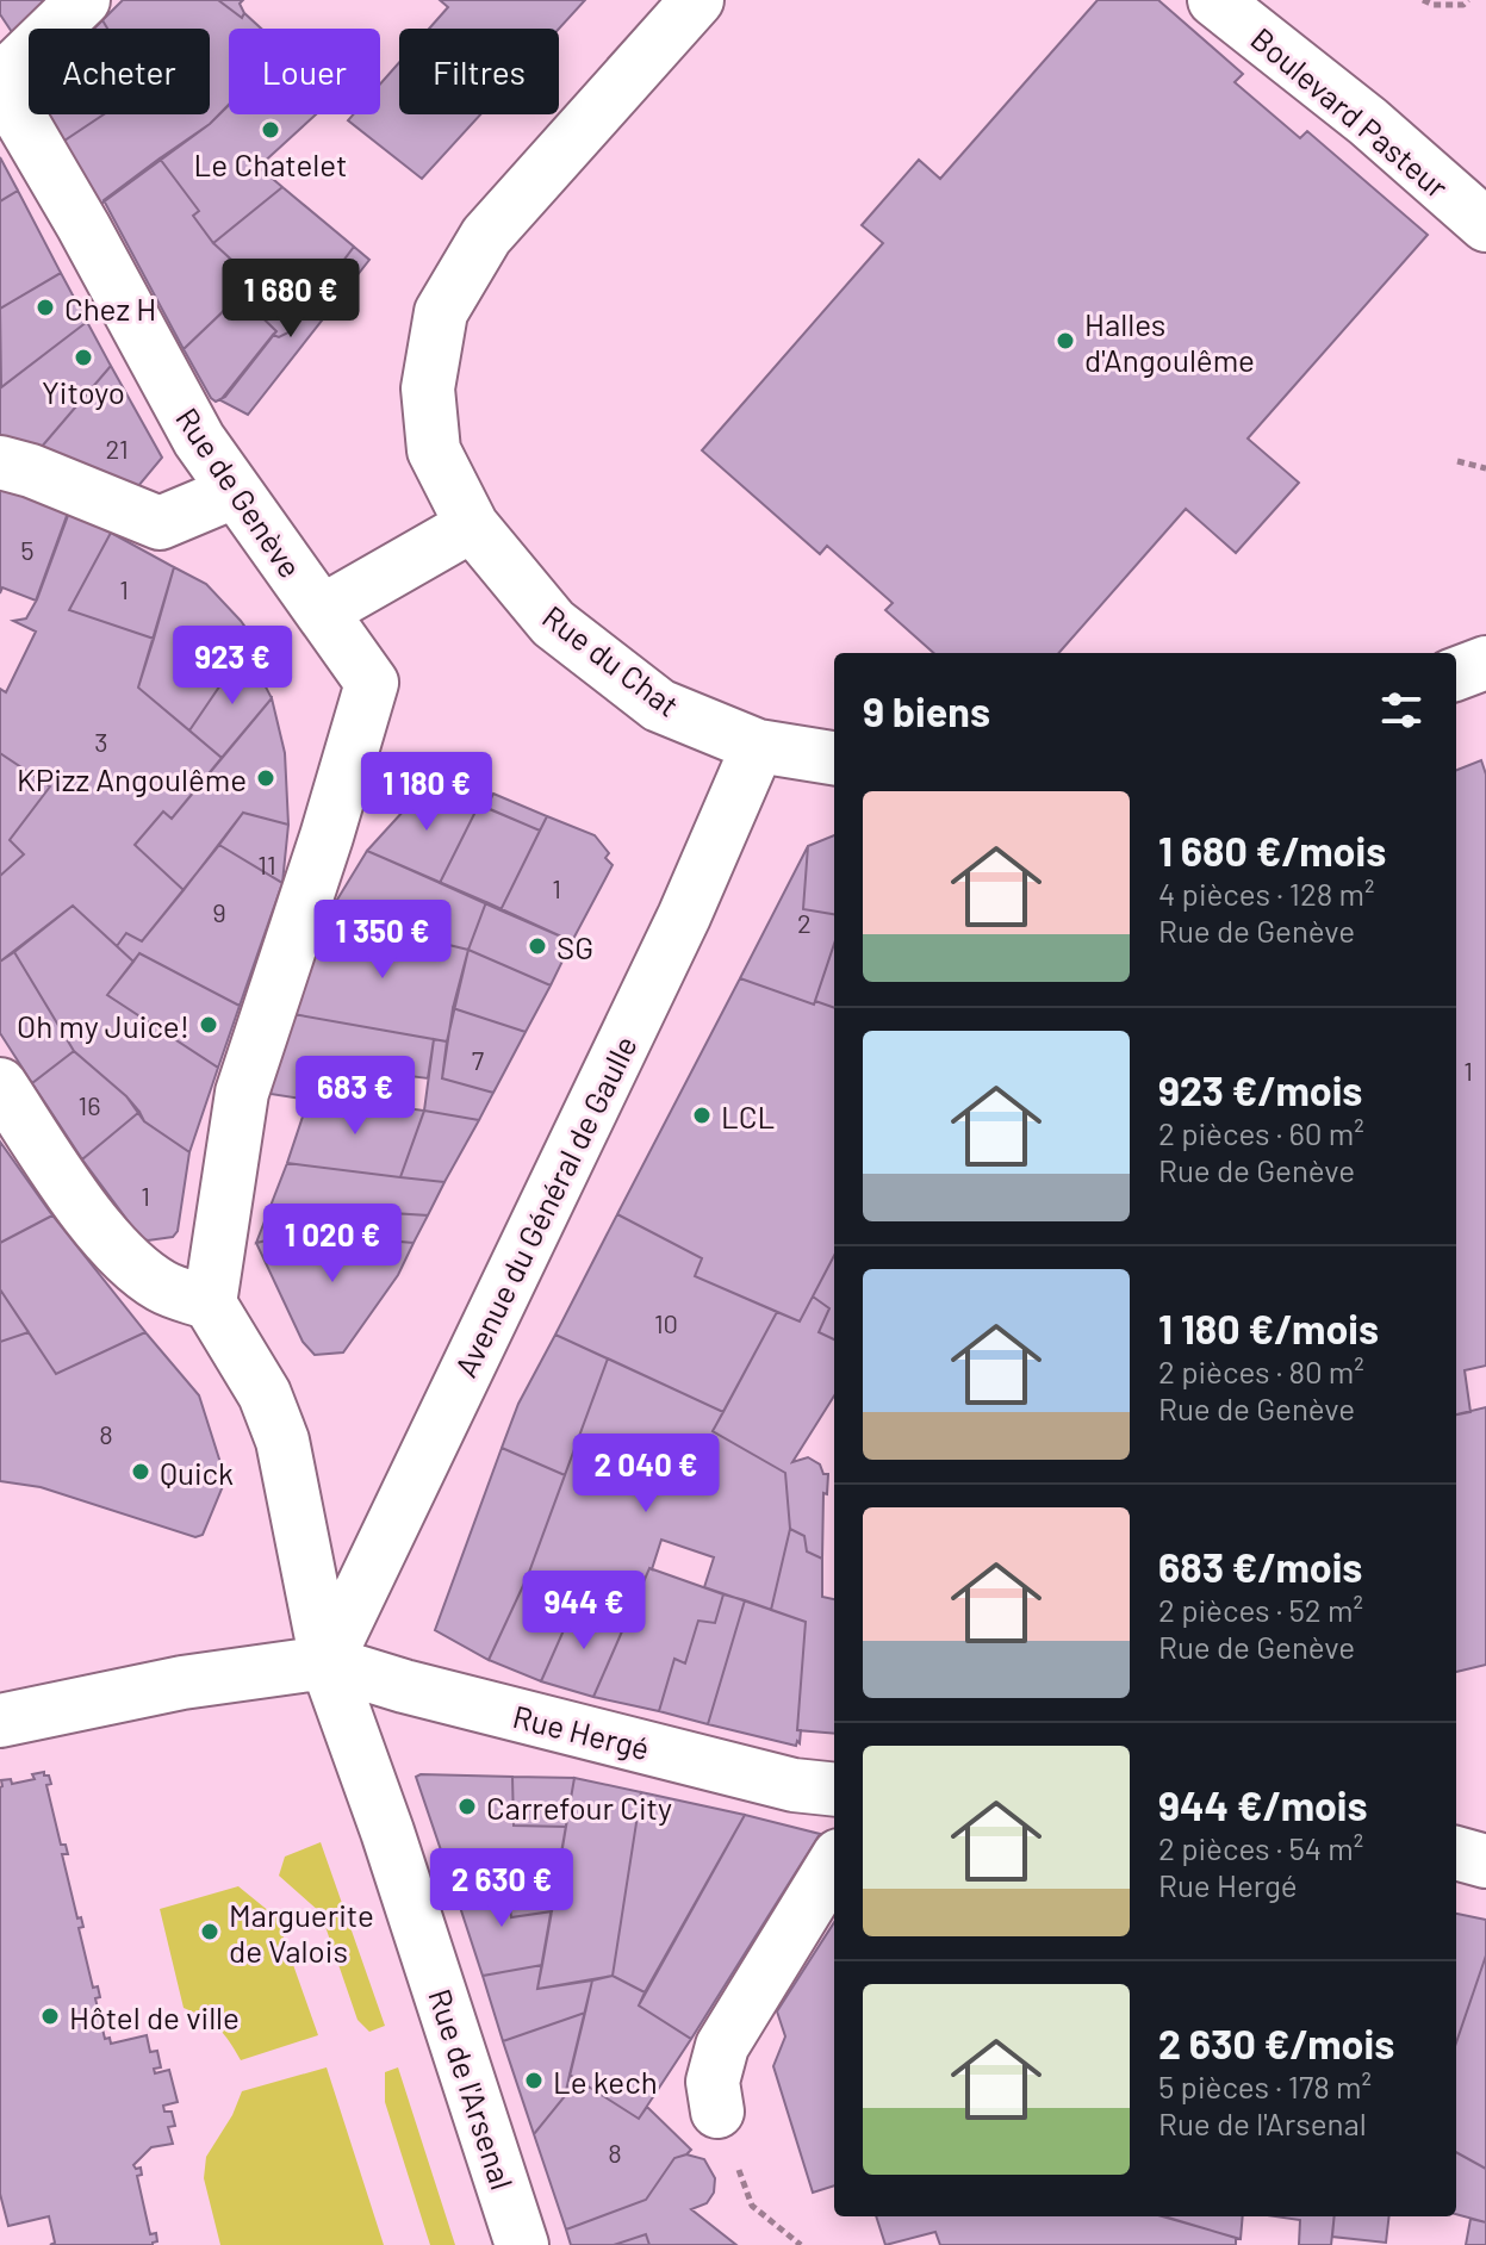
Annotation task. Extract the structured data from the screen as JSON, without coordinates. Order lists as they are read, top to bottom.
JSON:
{
  "streets": {
    "street": [
      "Boulevard Pasteur",
      "Rue de Genève",
      "Rue du Chat",
      "Avenue du Général de Gaulle",
      "Rue Hergé",
      "Rue de l'Arsenal"
    ]
  },
  "crossings": [
    ["Rue de Genève", "Rue de l'Arsenal"],
    ["Rue du Chat", "Avenue du Général de Gaulle"],
    ["Avenue du Général de Gaulle", "Rue Hergé"],
    ["Avenue du Général de Gaulle", "Rue de l'Arsenal"],
    ["Rue Hergé", "Rue de l'Arsenal"]
  ],
  "places": [
    "Le Chatelet",
    "Chez H",
    "Halles d'Angoulême",
    "Yitoyo",
    "KPizz Angoulême",
    "SG",
    "Oh my Juice!",
    "LCL",
    "Quick",
    "Carrefour City",
    "Marguerite de Valois",
    "Hôtel de ville",
    "Le kech"
  ],
  "house_numbers": [
    "21",
    "5",
    "1",
    "3",
    "11",
    "1",
    "9",
    "2",
    "7",
    "1",
    "16",
    "1",
    "10",
    "8",
    "8"
  ],
  "page": {
    "chip": ["Acheter", "Louer", "Filtres"],
    "price": [
      "1 680 €",
      "923 €",
      "1 180 €",
      "1 350 €",
      "683 €",
      "1 020 €",
      "2 040 €",
      "944 €",
      "2 630 €"
    ],
    "heading": "9 biens",
    "list": [
      {
        "name": "1 680 €/mois",
        "note": "4 pièces · 128 m² · Rue de Genève"
      },
      {
        "name": "923 €/mois",
        "note": "2 pièces · 60 m² · Rue de Genève"
      },
      {
        "name": "1 180 €/mois",
        "note": "2 pièces · 80 m² · Rue de Genève"
      },
      {
        "name": "683 €/mois",
        "note": "2 pièces · 52 m² · Rue de Genève"
      },
      {
        "name": "944 €/mois",
        "note": "2 pièces · 54 m² · Rue Hergé"
      },
      {
        "name": "2 630 €/mois",
        "note": "5 pièces · 178 m² · Rue de l'Arsenal"
      }
    ]
  }
}
